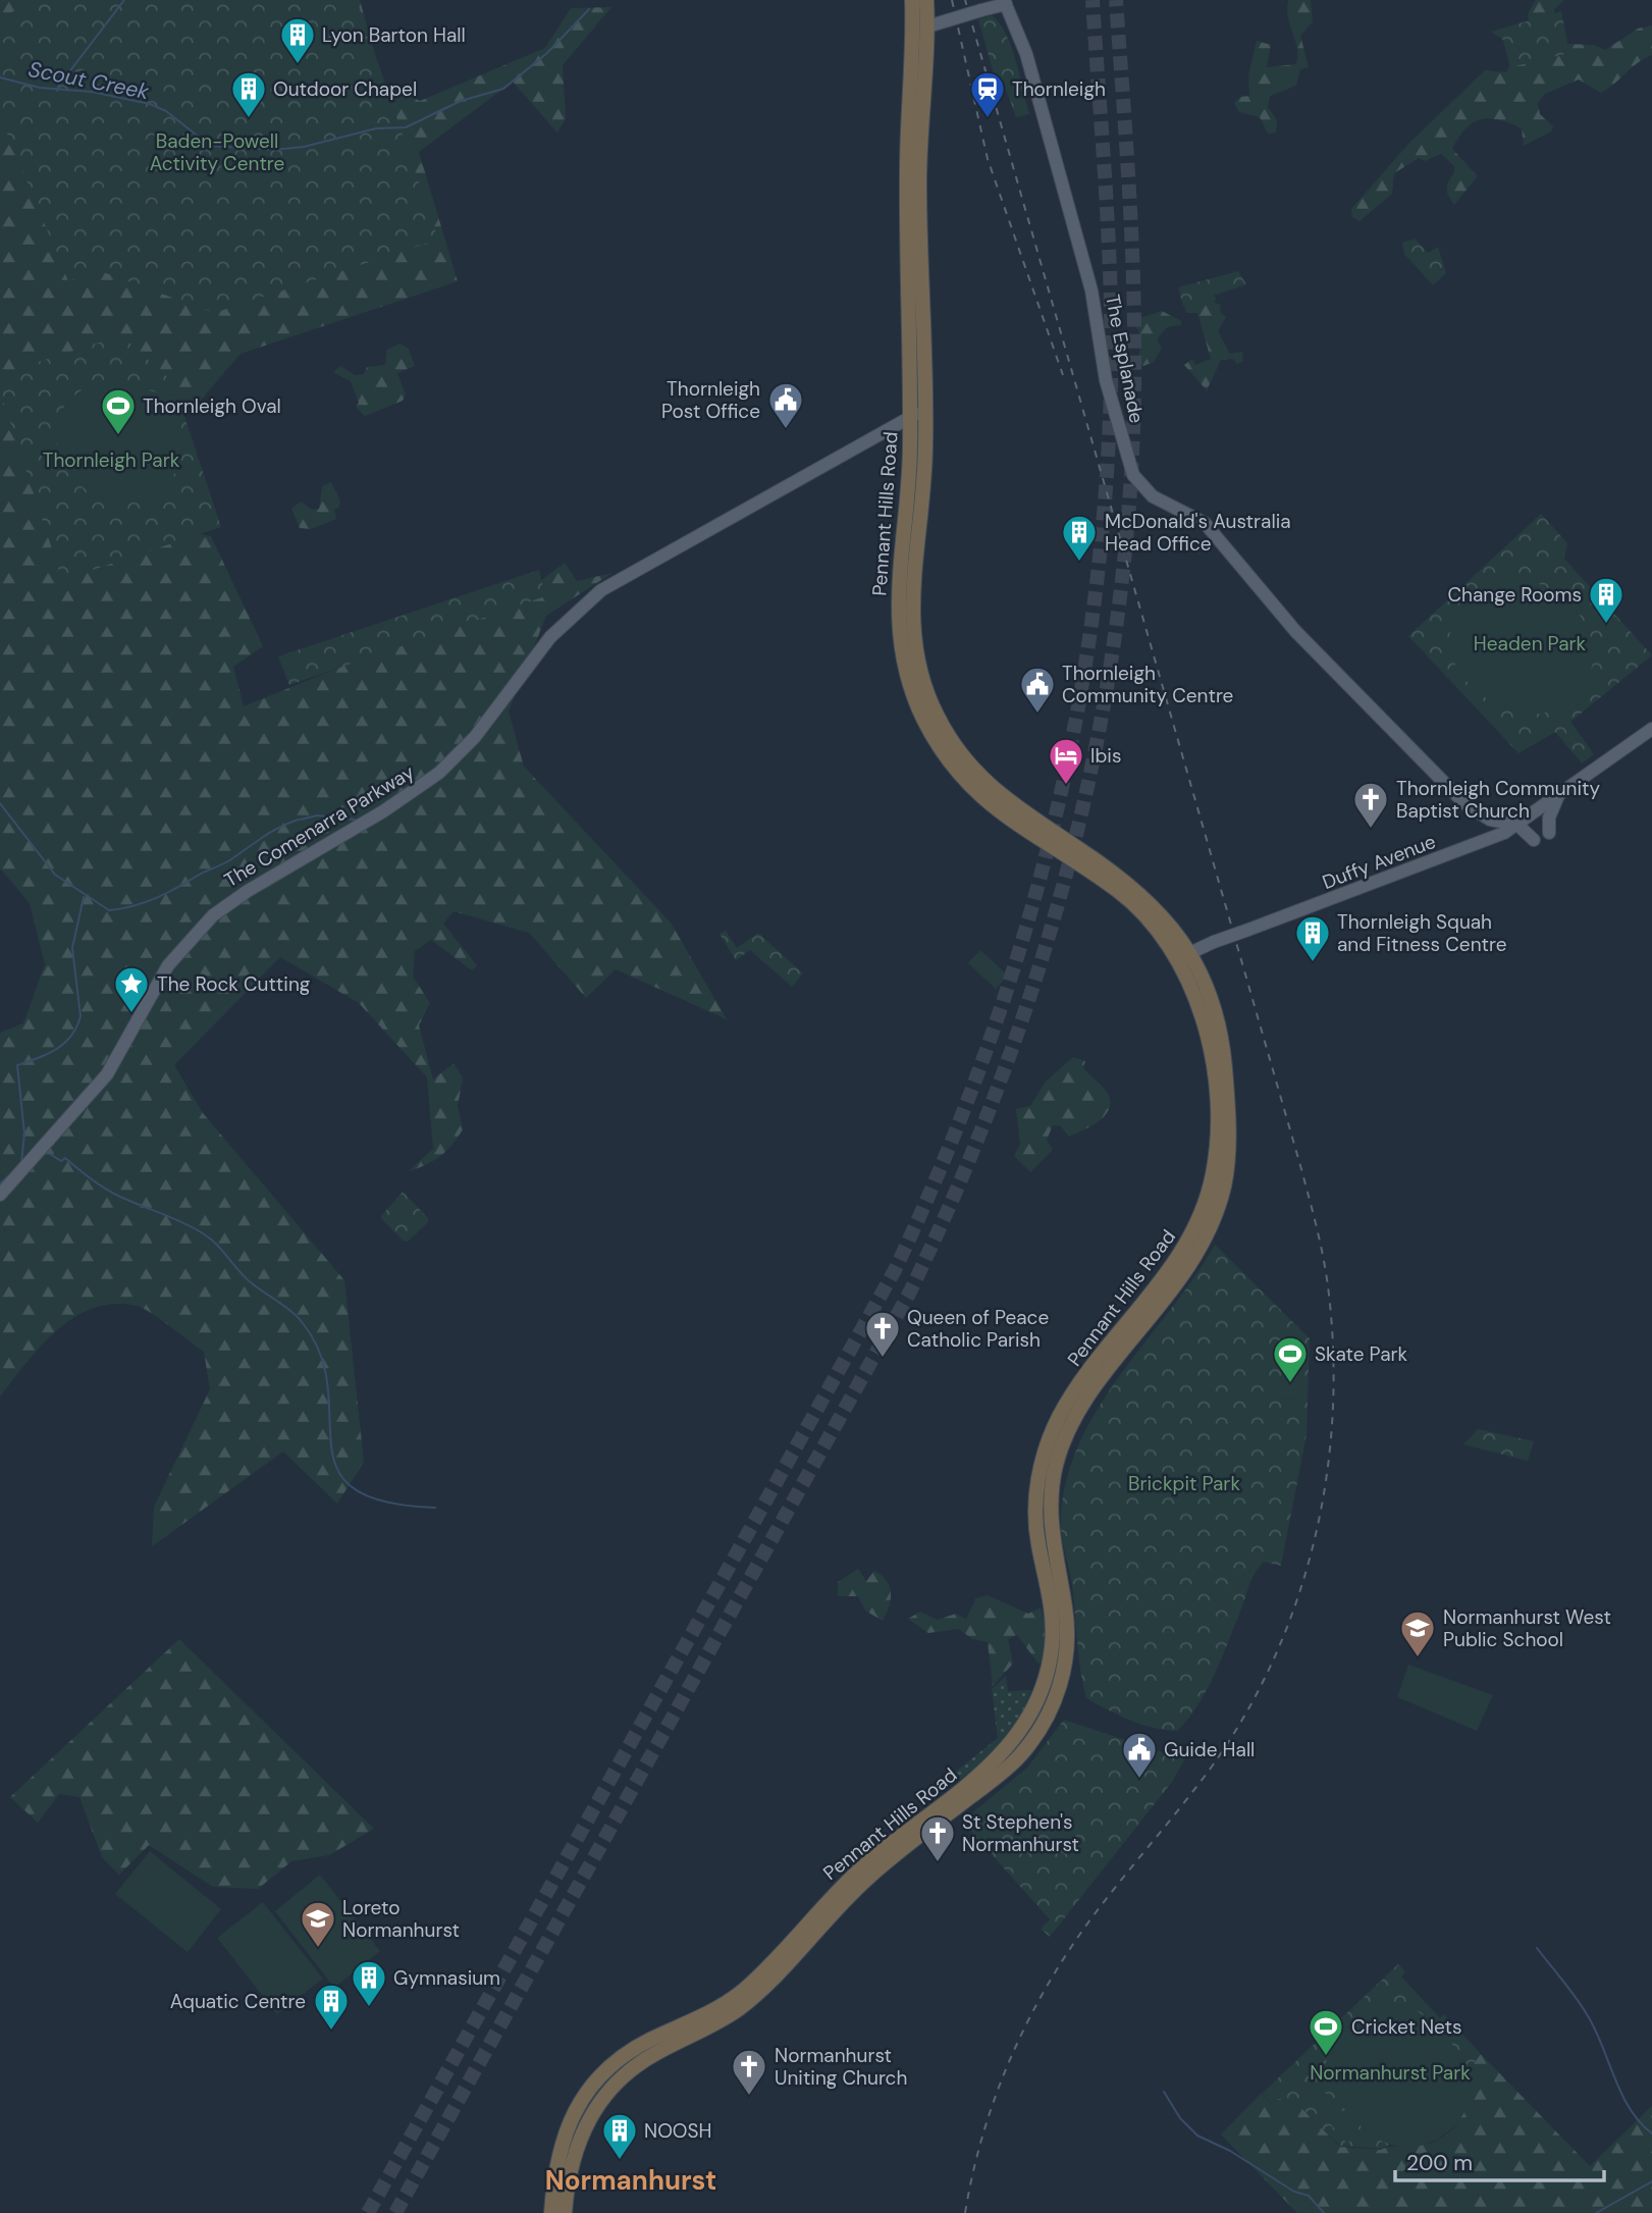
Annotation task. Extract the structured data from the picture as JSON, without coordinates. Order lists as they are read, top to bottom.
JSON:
{
  "streets": {
    "highway": ["Pennant Hills Road"],
    "main road": ["The Esplanade", "The Comenarra Parkway", "Duffy Avenue"]
  },
  "crossings": [
    ["The Esplanade", "Duffy Avenue"],
    ["Pennant Hills Road", "The Comenarra Parkway"],
    ["Pennant Hills Road", "Duffy Avenue"]
  ],
  "districts": ["Normanhurst"],
  "water": ["Scout Creek"],
  "parks": [
    "Baden-Powell Activity Centre",
    "Thornleigh Park",
    "Headen Park",
    "Brickpit Park",
    "Normanhurst Park"
  ],
  "places": {
    "building": [
      "Lyon Barton Hall",
      "Outdoor Chapel",
      "McDonald's Australia Head Office",
      "Change Rooms",
      "Thornleigh Squah and Fitness Centre",
      "Gymnasium",
      "Aquatic Centre",
      "NOOSH"
    ],
    "station": ["Thornleigh"],
    "public building": ["Thornleigh Post Office", "Thornleigh Community Centre", "Guide Hall"],
    "sports": ["Thornleigh Oval", "Skate Park", "Cricket Nets"],
    "hotel": ["Ibis"],
    "church": [
      "Thornleigh Community Baptist Church",
      "Queen of Peace Catholic Parish",
      "St Stephen's Normanhurst",
      "Normanhurst Uniting Church"
    ],
    "place": ["The Rock Cutting"],
    "school or university": ["Normanhurst West Public School", "Loreto Normanhurst"]
  },
  "scale_bar": "200 m"
}
